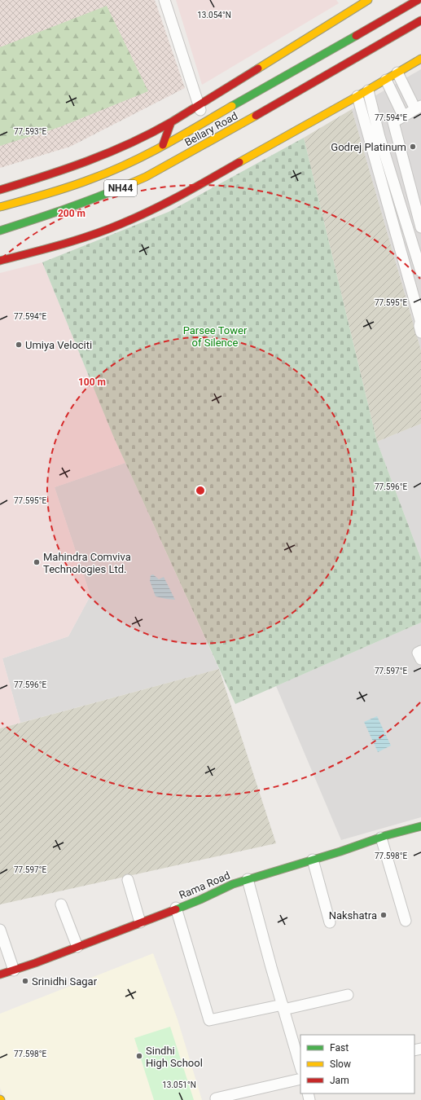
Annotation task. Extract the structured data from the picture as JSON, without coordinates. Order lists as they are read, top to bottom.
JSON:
{
  "streets": {
    "main road": ["Bellary Road", "NH44", "Rama Road"]
  },
  "parks": ["Parsee Tower of Silence"],
  "places": [
    "Godrej Platinum",
    "Umiya Velociti",
    "Mahindra Comviva Technologies Ltd.",
    "Nakshatra",
    "Srinidhi Sagar",
    "Sindhi High School"
  ],
  "legend": ["Fast", "Slow", "Jam"],
  "coordinates": [
    "13.054°N",
    "77.594°E",
    "77.593°E",
    "77.595°E",
    "77.596°E",
    "77.597°E",
    "77.598°E",
    "13.051°N"
  ],
  "rings": ["200 m", "100 m"]
}
